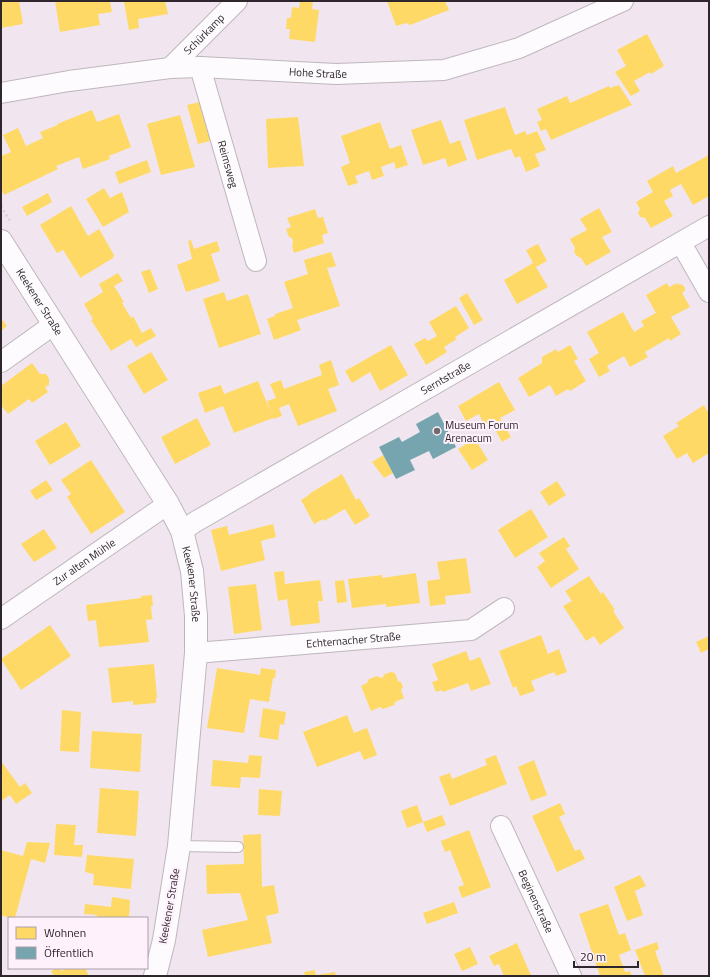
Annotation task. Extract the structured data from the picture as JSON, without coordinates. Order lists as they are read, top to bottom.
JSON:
{
  "streets": {
    "main road": ["Keekener Straße"],
    "street": [
      "Schürkamp",
      "Hohe Straße",
      "Reimsweg",
      "Serntstraße",
      "Zur alten Mühle",
      "Echternacher Straße",
      "Beginenstraße"
    ]
  },
  "crossings": [
    ["Schürkamp", "Hohe Straße"],
    ["Hohe Straße", "Reimsweg"],
    ["Keekener Straße", "Serntstraße"],
    ["Keekener Straße", "Zur alten Mühle"],
    ["Keekener Straße", "Echternacher Straße"]
  ],
  "places": ["Museum Forum Arenacum"],
  "legend": ["Wohnen", "Öffentlich"],
  "scale_bar": "20 m"
}
